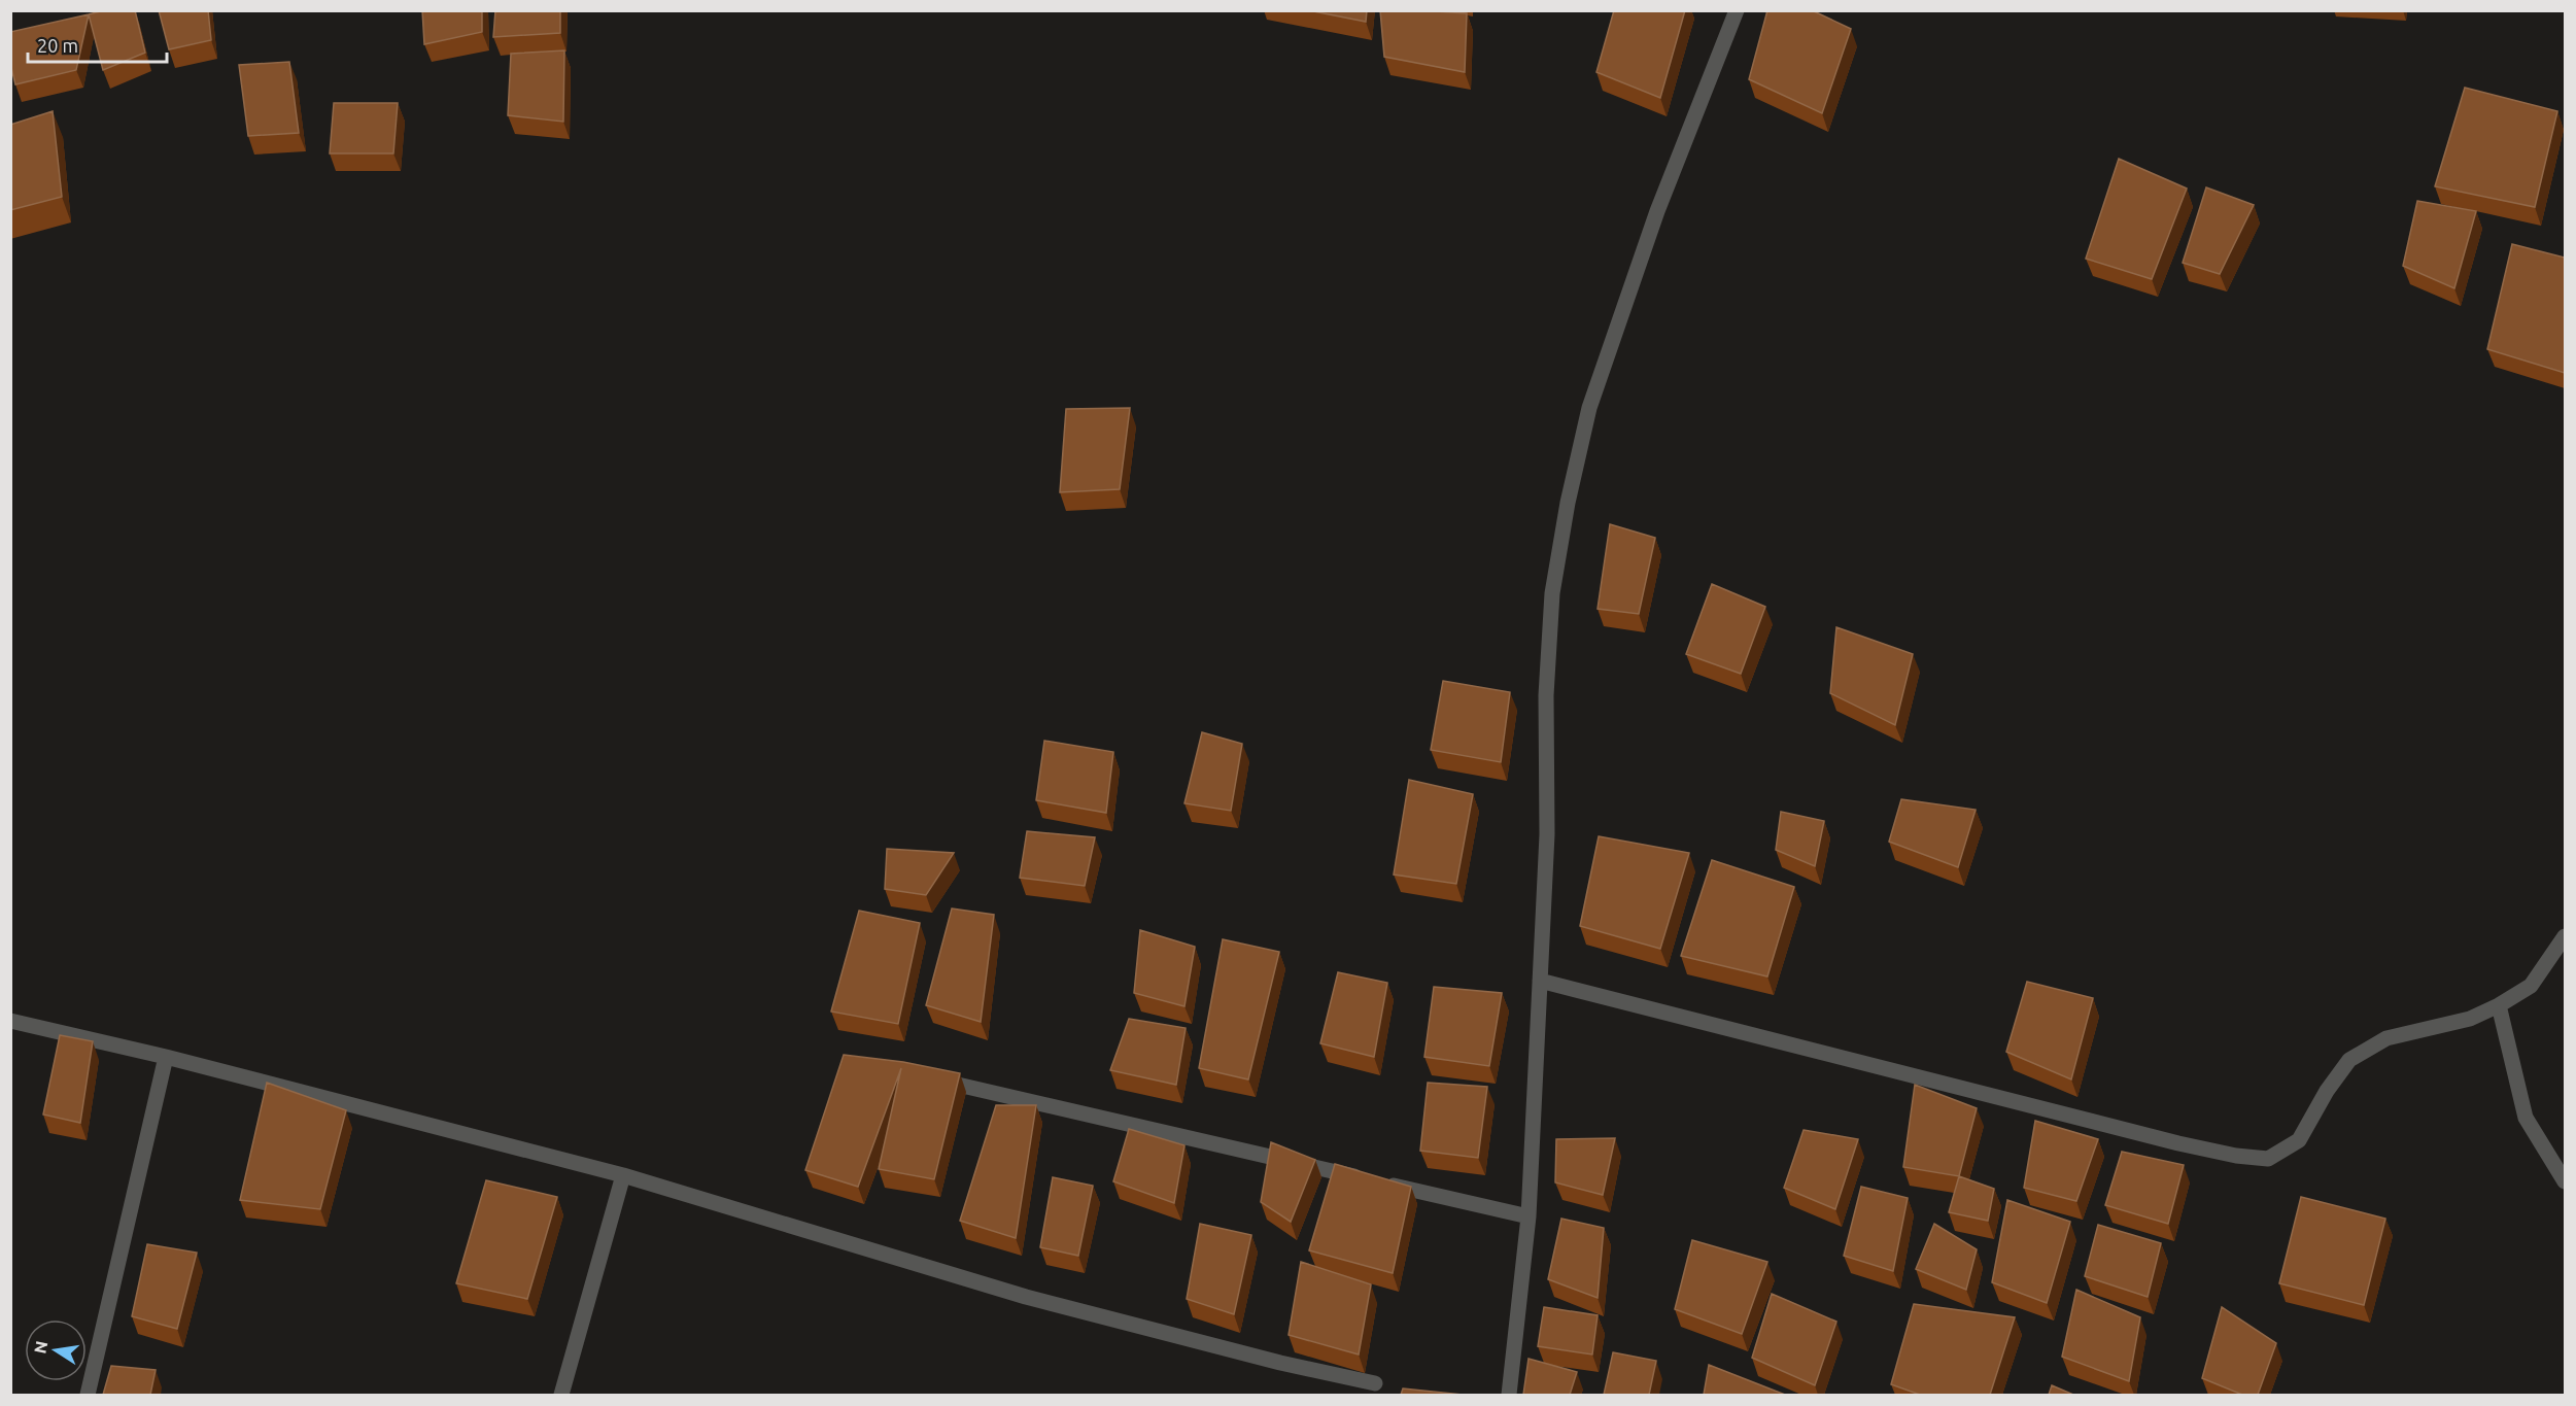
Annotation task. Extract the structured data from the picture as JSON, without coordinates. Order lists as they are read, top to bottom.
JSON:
{
  "scale_bar": "20 m",
  "north": "left"
}
